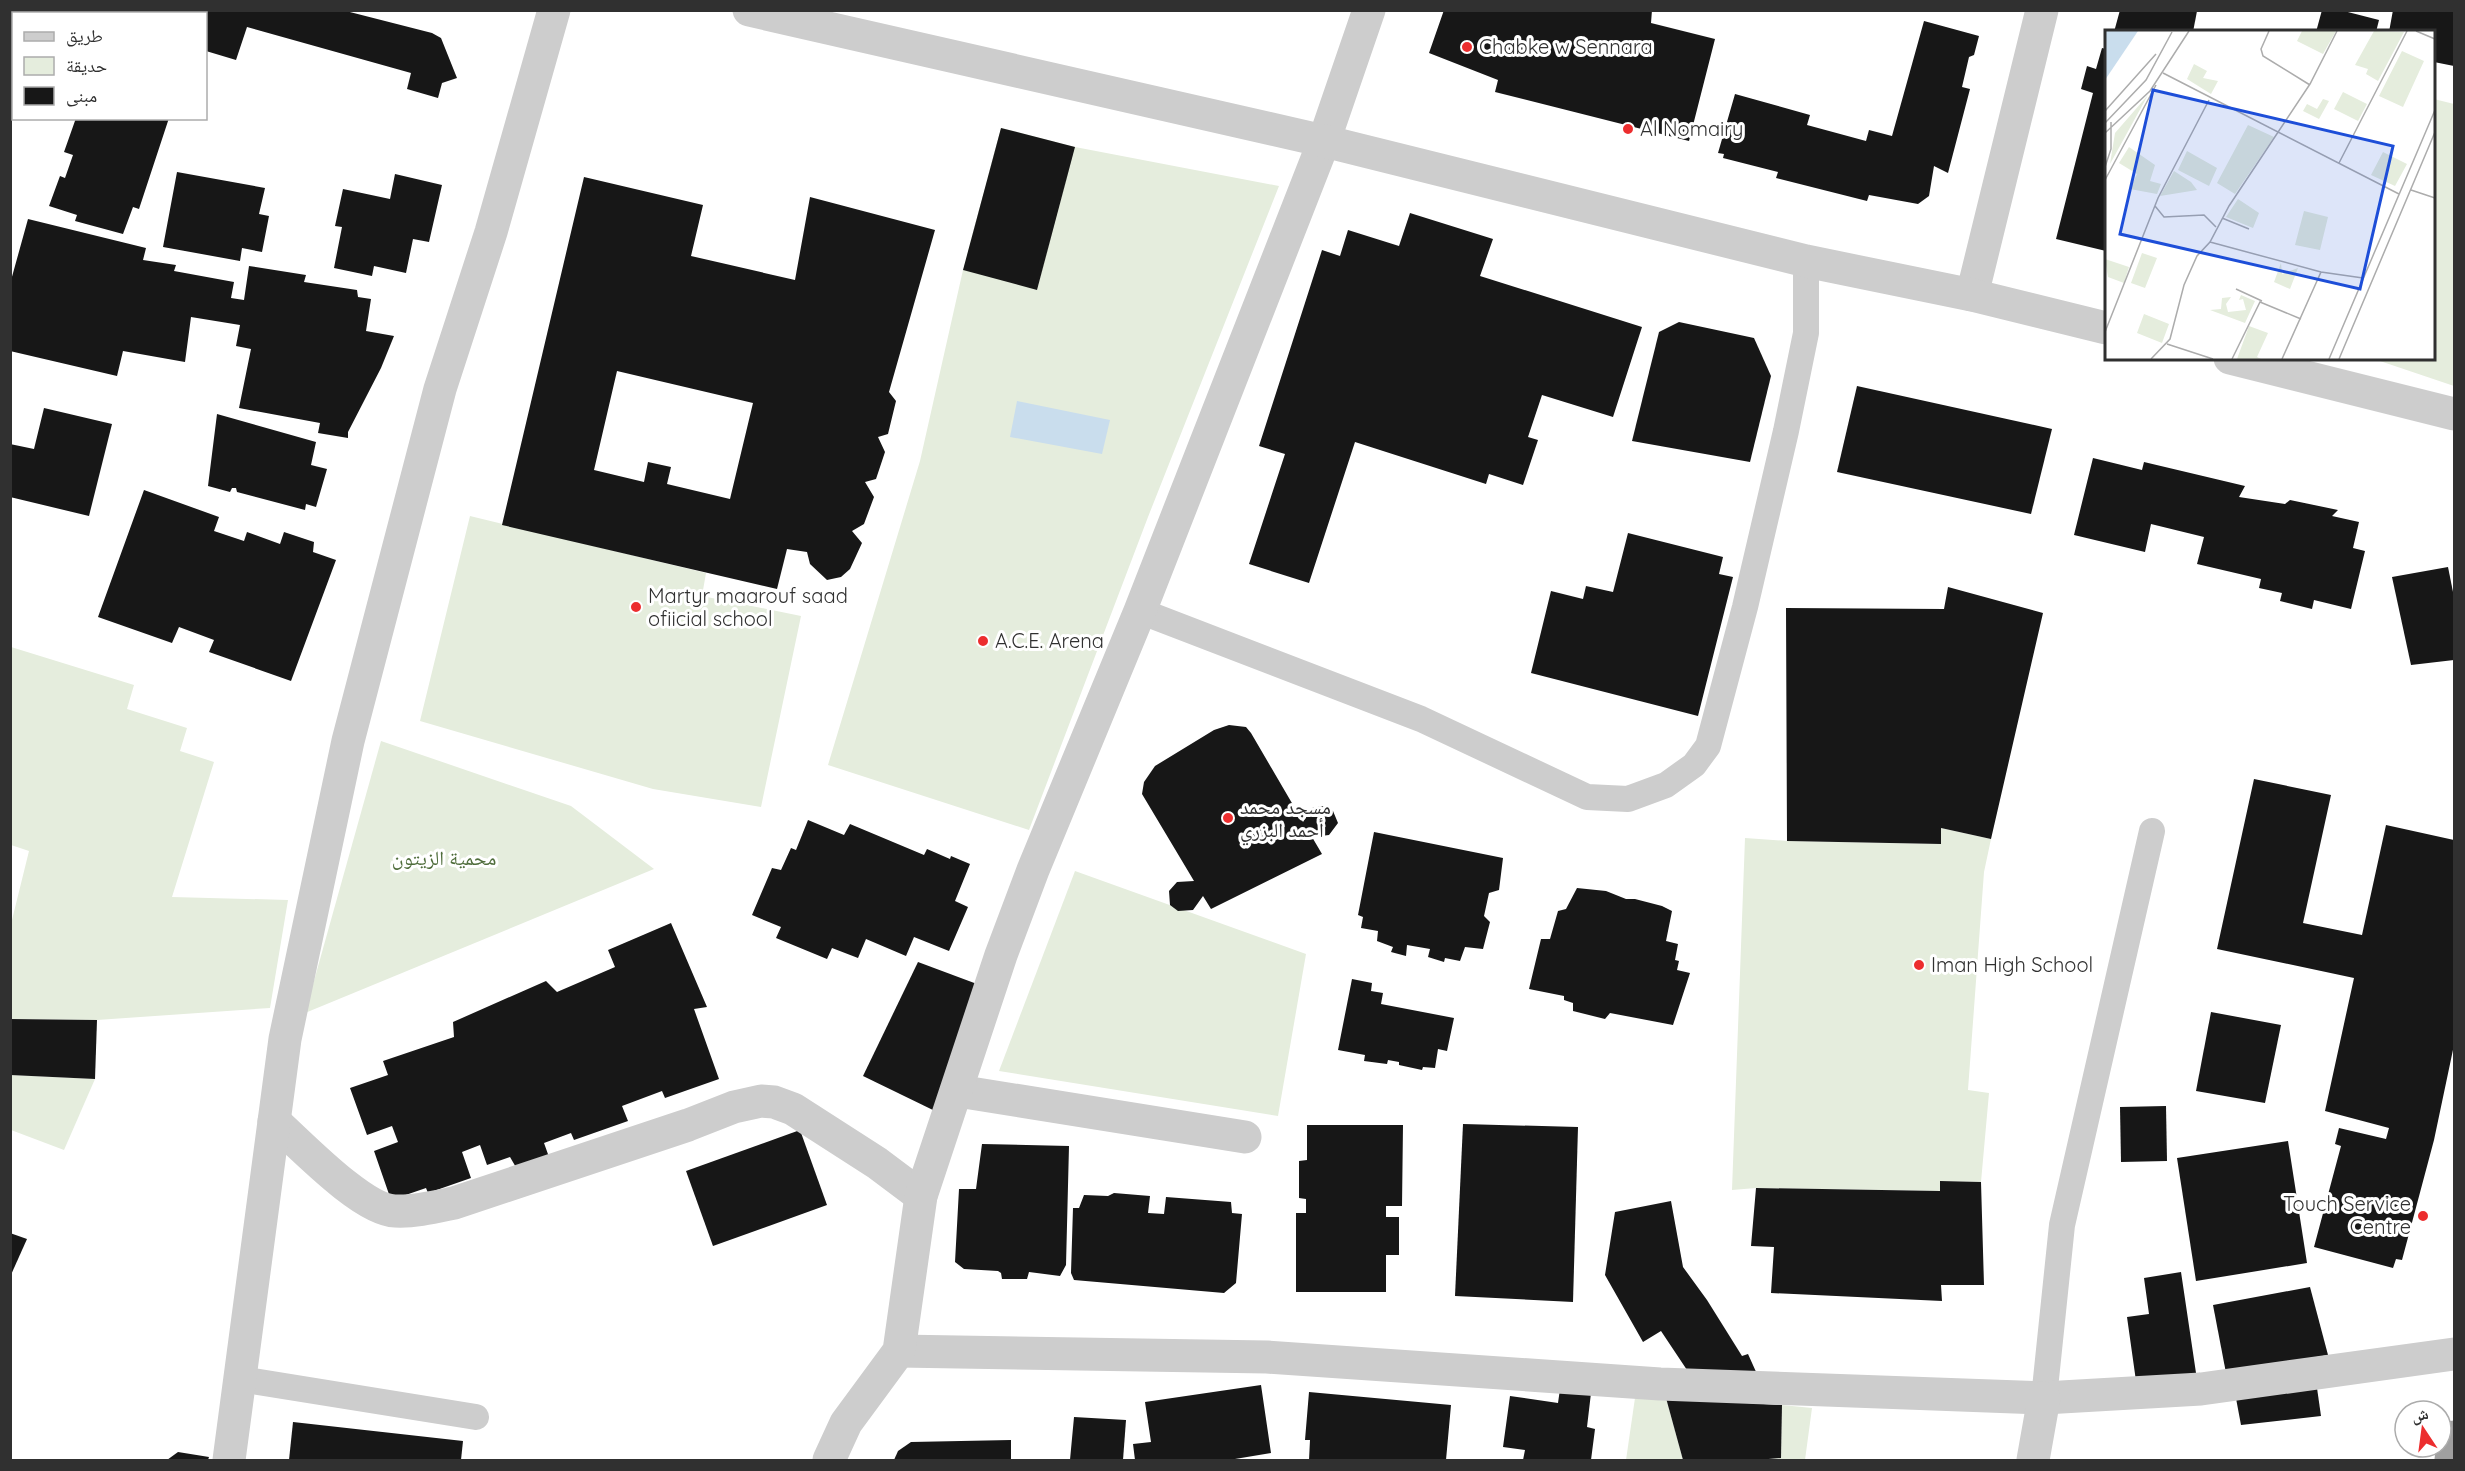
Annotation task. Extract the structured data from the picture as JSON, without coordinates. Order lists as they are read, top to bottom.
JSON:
{
  "parks": ["محمية الزيتون"],
  "places": [
    "Chabke w Sennara",
    "Al Nomairy",
    "Martyr maarouf saad ofiicial school",
    "A.C.E. Arena",
    "مسجد محمد أحمد البزري",
    "Iman High School",
    "Touch Service Centre"
  ],
  "legend": ["طريق", "حديقة", "مبنى"],
  "north": "top"
}
